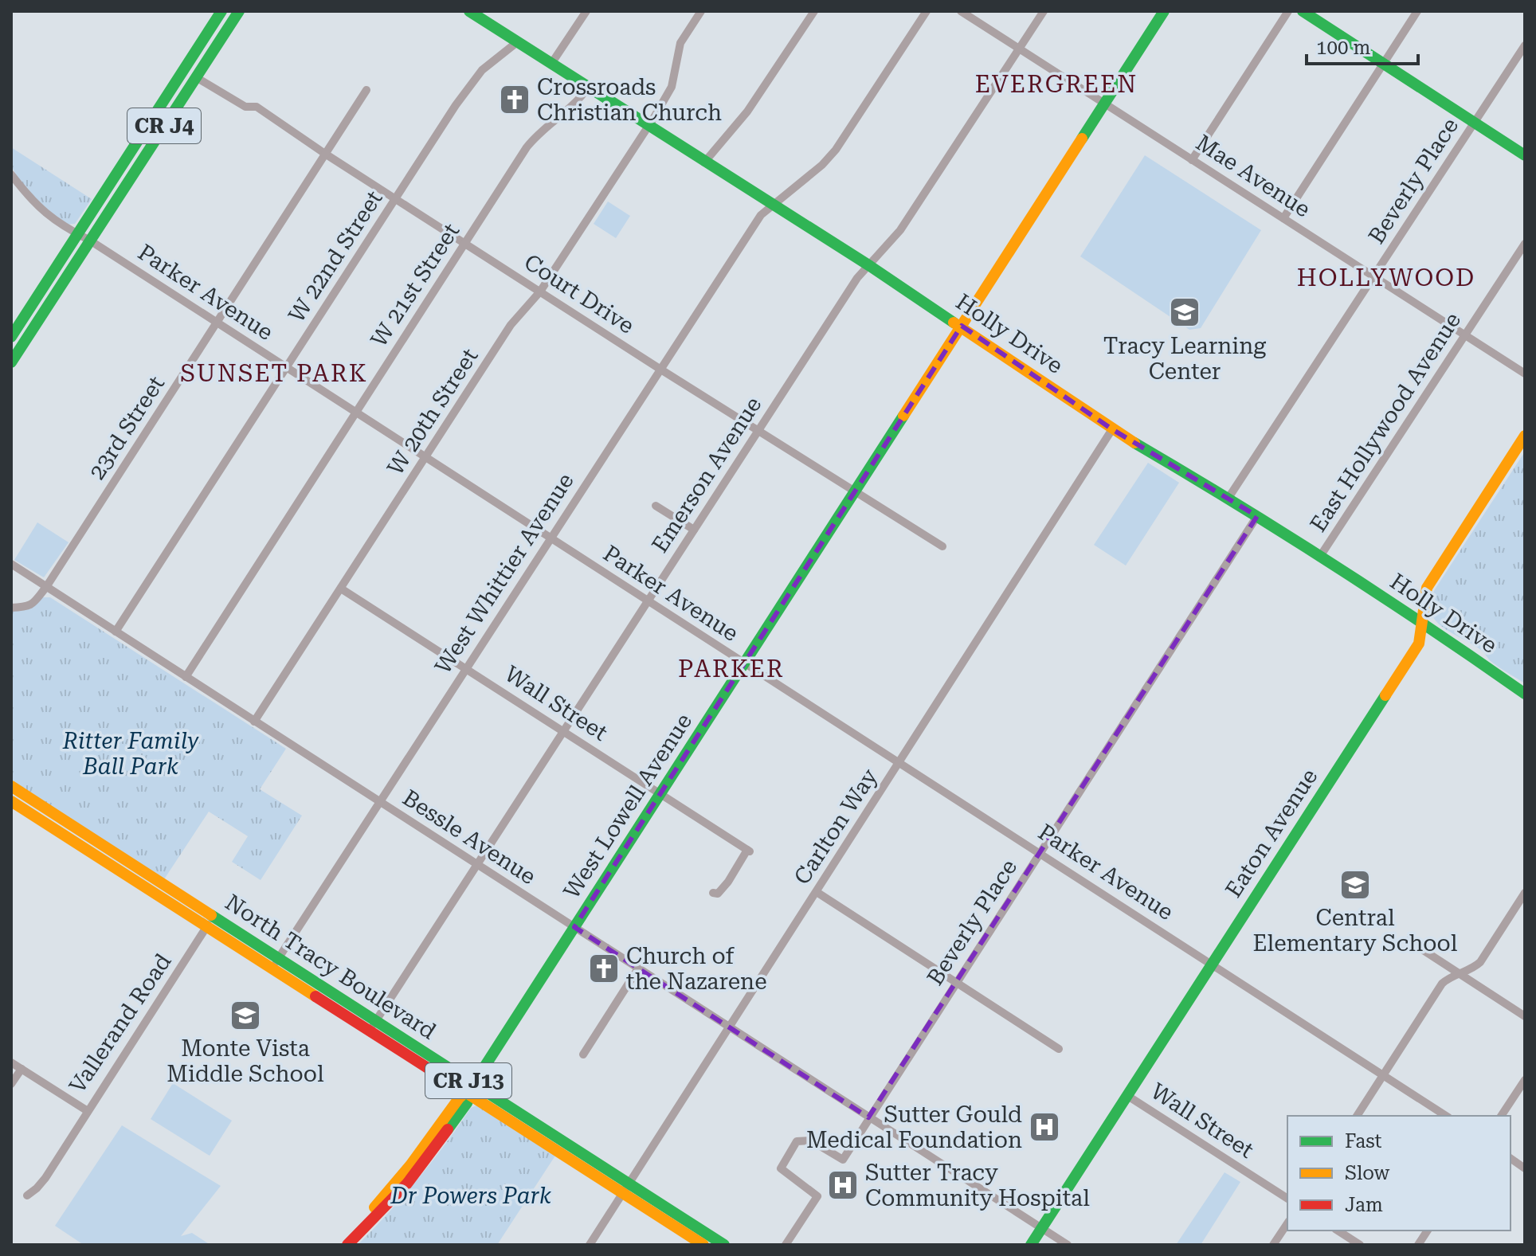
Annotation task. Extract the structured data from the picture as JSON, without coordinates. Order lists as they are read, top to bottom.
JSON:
{
  "streets": {
    "street": [
      "CR J4",
      "Mae Avenue",
      "Beverly Place",
      "W 22nd Street",
      "W 21st Street",
      "Parker Avenue",
      "Court Drive",
      "Holly Drive",
      "W 20th Street",
      "East Hollywood Avenue",
      "23rd Street",
      "Emerson Avenue",
      "West Whittier Avenue",
      "Wall Street",
      "West Lowell Avenue",
      "Carlton Way",
      "Eaton Avenue",
      "Bessle Avenue",
      "North Tracy Boulevard",
      "Vallerand Road",
      "CR J13"
    ]
  },
  "crossings": [
    ["CR J4", "Parker Avenue"],
    ["CR J4", "Court Drive"],
    ["Mae Avenue", "Beverly Place"],
    ["Mae Avenue", "East Hollywood Avenue"],
    ["Mae Avenue", "Emerson Avenue"],
    ["Mae Avenue", "West Lowell Avenue"],
    ["Beverly Place", "Parker Avenue"],
    ["Beverly Place", "Holly Drive"],
    ["Beverly Place", "Bessle Avenue"],
    ["W 22nd Street", "Parker Avenue"],
    ["W 22nd Street", "Court Drive"],
    ["W 22nd Street", "Holly Drive"],
    ["W 22nd Street", "Bessle Avenue"],
    ["W 21st Street", "Parker Avenue"],
    ["W 21st Street", "Court Drive"],
    ["W 21st Street", "Holly Drive"],
    ["W 21st Street", "Bessle Avenue"],
    ["Parker Avenue", "W 20th Street"],
    ["Parker Avenue", "23rd Street"],
    ["Parker Avenue", "Emerson Avenue"],
    ["Parker Avenue", "West Whittier Avenue"],
    ["Parker Avenue", "West Lowell Avenue"],
    ["Parker Avenue", "Carlton Way"],
    ["Parker Avenue", "Eaton Avenue"],
    ["Court Drive", "W 20th Street"],
    ["Court Drive", "23rd Street"],
    ["Court Drive", "Emerson Avenue"],
    ["Court Drive", "West Whittier Avenue"],
    ["Court Drive", "West Lowell Avenue"],
    ["Holly Drive", "W 20th Street"],
    ["Holly Drive", "East Hollywood Avenue"],
    ["Holly Drive", "Emerson Avenue"],
    ["Holly Drive", "West Whittier Avenue"],
    ["Holly Drive", "West Lowell Avenue"],
    ["Holly Drive", "Carlton Way"],
    ["Holly Drive", "Eaton Avenue"],
    ["W 20th Street", "Wall Street"],
    ["W 20th Street", "Bessle Avenue"],
    ["23rd Street", "Bessle Avenue"],
    ["Emerson Avenue", "Wall Street"],
    ["Emerson Avenue", "Bessle Avenue"],
    ["Emerson Avenue", "North Tracy Boulevard"],
    ["West Whittier Avenue", "Wall Street"],
    ["West Whittier Avenue", "Bessle Avenue"],
    ["West Whittier Avenue", "North Tracy Boulevard"],
    ["Wall Street", "West Lowell Avenue"],
    ["Wall Street", "Eaton Avenue"],
    ["West Lowell Avenue", "Bessle Avenue"],
    ["West Lowell Avenue", "North Tracy Boulevard"],
    ["Carlton Way", "Bessle Avenue"],
    ["Carlton Way", "North Tracy Boulevard"],
    ["Eaton Avenue", "Bessle Avenue"],
    ["North Tracy Boulevard", "Vallerand Road"]
  ],
  "districts": [
    "EVERGREEN",
    "HOLLYWOOD",
    "SUNSET PARK",
    "PARKER"
  ],
  "parks": ["Ritter Family Ball Park", "Dr Powers Park"],
  "places": {
    "church": ["Crossroads Christian Church", "Church of the Nazarene"],
    "school or university": ["Tracy Learning Center", "Central Elementary School", "Monte Vista Middle School"],
    "hospital": ["Sutter Gould Medical Foundation", "Sutter Tracy Community Hospital"]
  },
  "legend": ["Fast", "Slow", "Jam"],
  "scale_bar": "100 m"
}
